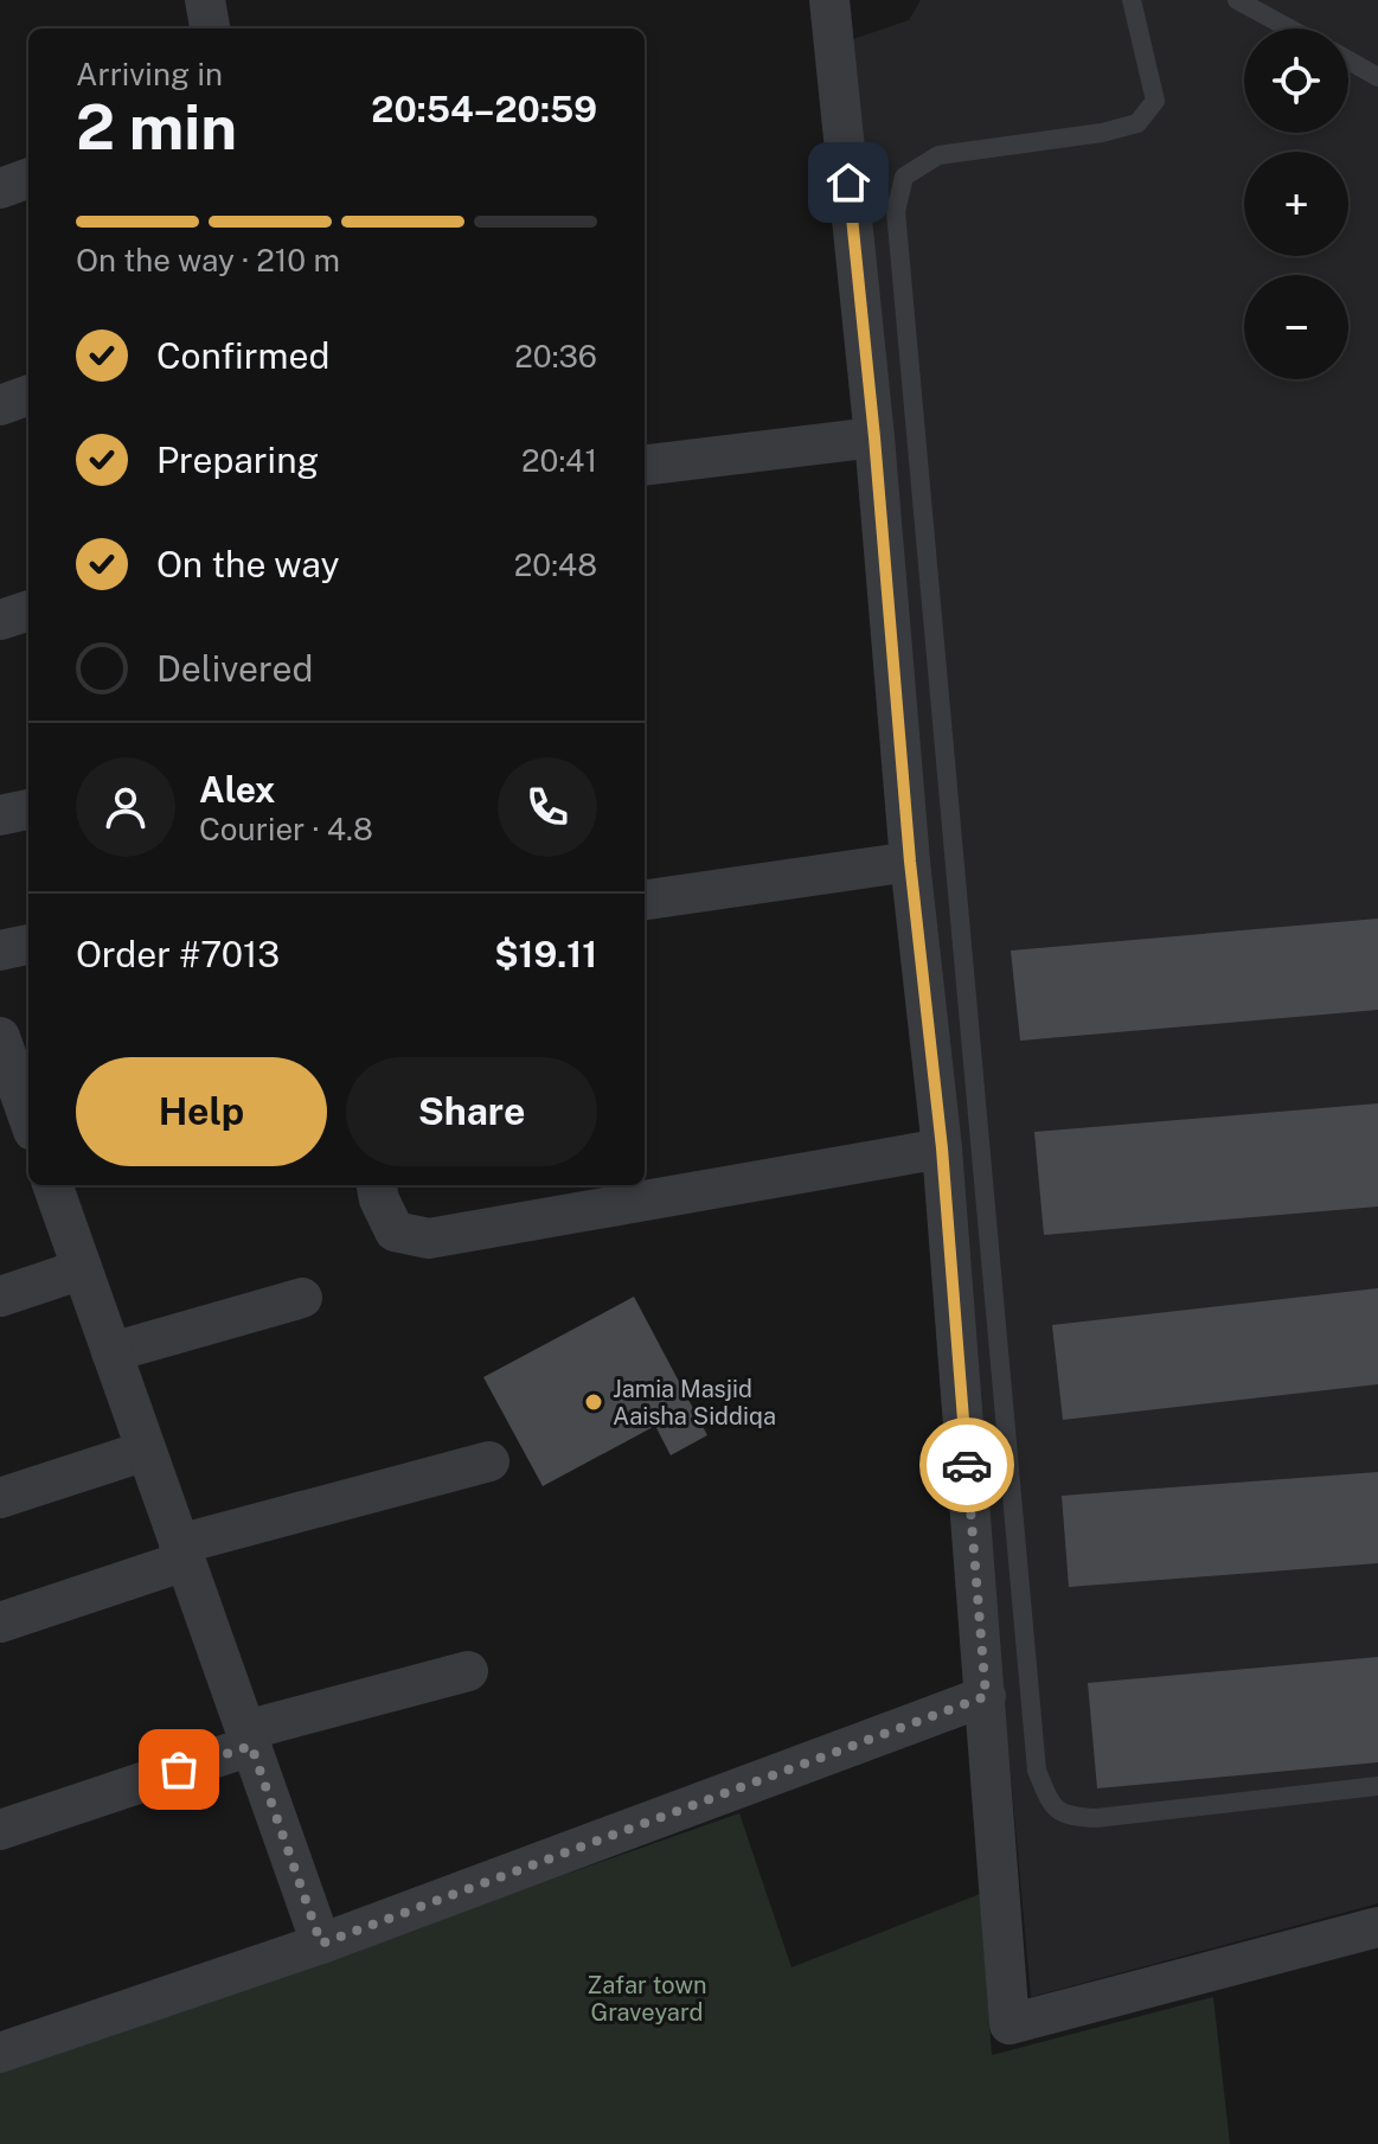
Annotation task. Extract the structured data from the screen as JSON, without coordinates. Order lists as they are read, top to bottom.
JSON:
{
  "parks": ["Zafar town Graveyard"],
  "places": ["Jamia Masjid Aaisha Siddiqa"],
  "page": {
    "map_buttons": ["+", "−"],
    "heading": ["2 min", "Arriving in", "20:54–20:59"],
    "panel": [
      "Alex",
      "Courier · 4.8",
      "Order #7013",
      "$19.11"
    ],
    "bar": "On the way · 210 m",
    "list": [
      ["Confirmed", "20:36"],
      ["Preparing", "20:41"],
      ["On the way", "20:48"],
      "Delivered"
    ],
    "buttons": ["Help", "Share"]
  }
}
